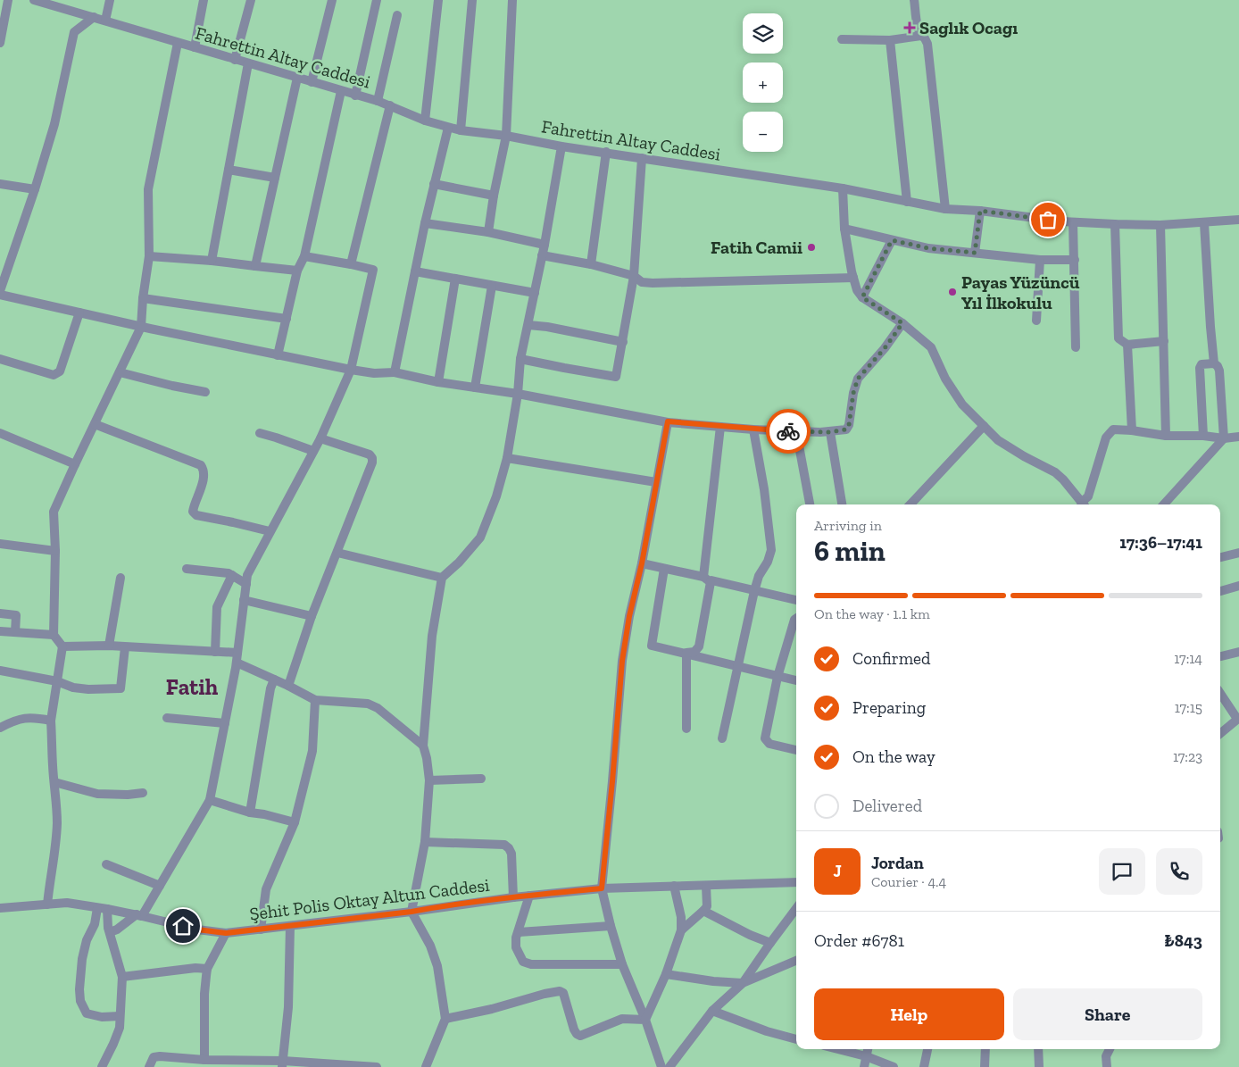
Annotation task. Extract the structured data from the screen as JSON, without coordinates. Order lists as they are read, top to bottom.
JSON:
{
  "streets": {
    "street": ["Fahrettin Altay Caddesi", "Şehit Polis Oktay Altun Caddesi"]
  },
  "districts": ["Fatih"],
  "places": {
    "health": ["Saglık Ocagı"],
    "other": ["Fatih Camii", "Payas Yüzüncü Yıl İlkokulu"]
  },
  "page": {
    "map_buttons": ["+", "−"],
    "heading": ["6 min", "Arriving in", "17:36–17:41"],
    "panel": [
      "Jordan",
      "Courier · 4.4",
      "Order #6781",
      "₺843"
    ],
    "bar": "On the way · 1.1 km",
    "list": [
      ["Confirmed", "17:14"],
      ["Preparing", "17:15"],
      ["On the way", "17:23"],
      "Delivered"
    ],
    "round": "J",
    "buttons": ["Help", "Share"]
  }
}
